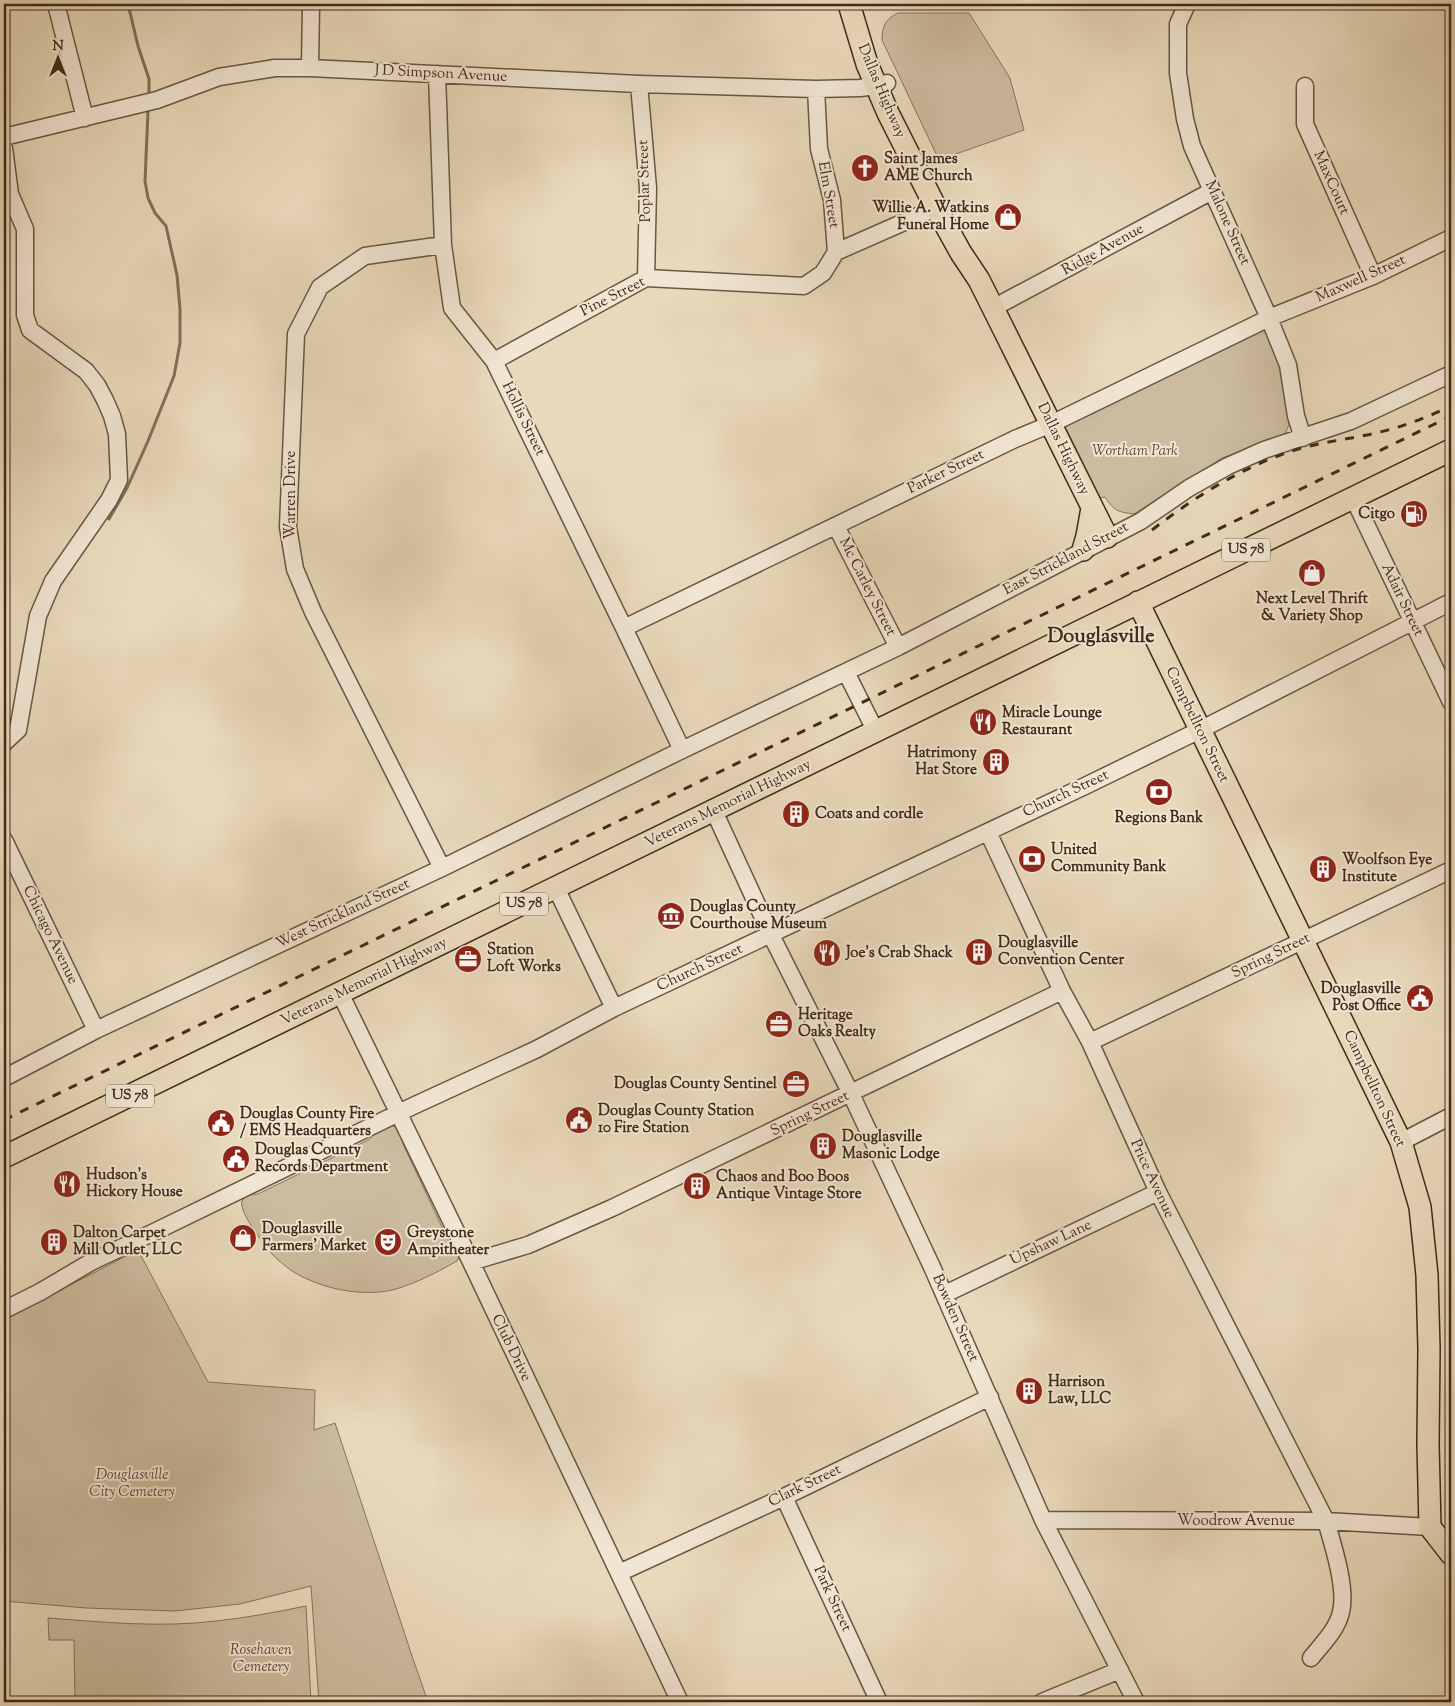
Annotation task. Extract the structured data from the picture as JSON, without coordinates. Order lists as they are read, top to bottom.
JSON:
{
  "streets": {
    "main road": [
      "Dallas Highway",
      "US 78",
      "Campbellton Street",
      "Veterans Memorial Highway"
    ],
    "street": [
      "J D Simpson Avenue",
      "Poplar Street",
      "MaxCourt",
      "Elm Street",
      "Malone Street",
      "Ridge Avenue",
      "Maxwell Street",
      "Pine Street",
      "Hollis Street",
      "Parker Street",
      "Warren Drive",
      "East Strickland Street",
      "Mc Carley Street",
      "Adair Street",
      "Church Street",
      "West Strickland Street",
      "Chicago Avenue",
      "Spring Street",
      "Price Avenue",
      "Upshaw Lane",
      "Bowden Street",
      "Club Drive",
      "Clark Street",
      "Woodrow Avenue",
      "Park Street"
    ]
  },
  "crossings": [
    ["J D Simpson Avenue", "Dallas Highway"],
    ["J D Simpson Avenue", "Poplar Street"],
    ["J D Simpson Avenue", "Elm Street"],
    ["J D Simpson Avenue", "Hollis Street"],
    ["Dallas Highway", "Ridge Avenue"],
    ["Dallas Highway", "Parker Street"],
    ["Dallas Highway", "East Strickland Street"],
    ["Poplar Street", "Pine Street"],
    ["MaxCourt", "Maxwell Street"],
    ["Elm Street", "Pine Street"],
    ["Malone Street", "Ridge Avenue"],
    ["Malone Street", "Maxwell Street"],
    ["Malone Street", "Parker Street"],
    ["Malone Street", "East Strickland Street"],
    ["Maxwell Street", "Parker Street"],
    ["Pine Street", "Hollis Street"],
    ["Hollis Street", "Parker Street"],
    ["Hollis Street", "Warren Drive"],
    ["Hollis Street", "East Strickland Street"],
    ["Hollis Street", "West Strickland Street"],
    ["Parker Street", "Mc Carley Street"],
    ["Warren Drive", "West Strickland Street"],
    ["East Strickland Street", "Mc Carley Street"],
    ["East Strickland Street", "West Strickland Street"],
    ["Adair Street", "Church Street"],
    ["Adair Street", "Veterans Memorial Highway"],
    ["Campbellton Street", "Church Street"],
    ["Campbellton Street", "Veterans Memorial Highway"],
    ["Campbellton Street", "Spring Street"],
    ["Campbellton Street", "Woodrow Avenue"],
    ["Church Street", "Price Avenue"],
    ["Church Street", "Bowden Street"],
    ["Church Street", "Club Drive"],
    ["Veterans Memorial Highway", "Bowden Street"],
    ["Veterans Memorial Highway", "Club Drive"],
    ["West Strickland Street", "Chicago Avenue"],
    ["Spring Street", "Price Avenue"],
    ["Spring Street", "Bowden Street"],
    ["Spring Street", "Club Drive"],
    ["Price Avenue", "Upshaw Lane"],
    ["Price Avenue", "Woodrow Avenue"],
    ["Upshaw Lane", "Bowden Street"],
    ["Bowden Street", "Clark Street"],
    ["Bowden Street", "Woodrow Avenue"],
    ["Club Drive", "Clark Street"],
    ["Clark Street", "Park Street"]
  ],
  "districts": ["Douglasville"],
  "parks": ["Wortham Park", "Douglasville City Cemetery", "Rosehaven Cemetery"],
  "places": {
    "church": ["Saint James AME Church"],
    "shop": ["Willie A. Watkins Funeral Home", "Next Level Thrift & Variety Shop", "Douglasville Farmers' Market"],
    "fuel station": ["Citgo"],
    "restaurant": ["Miracle Lounge Restaurant", "Joe's Crab Shack", "Hudson's Hickory House"],
    "building": [
      "Hatrimony Hat Store",
      "Coats and cordle",
      "Woolfson Eye Institute",
      "Douglasville Convention Center",
      "Douglasville Masonic Lodge",
      "Chaos and Boo Boos Antique Vintage Store",
      "Dalton Carpet Mill Outlet, LLC",
      "Harrison Law, LLC"
    ],
    "bank": ["Regions Bank", "United Community Bank"],
    "museum": ["Douglas County Courthouse Museum"],
    "office": ["Station Loft Works", "Heritage Oaks Realty", "Douglas County Sentinel"],
    "public building": [
      "Douglasville Post Office",
      "Douglas County Station 10 Fire Station",
      "Douglas County Fire / EMS Headquarters",
      "Douglas County Records Department"
    ],
    "theatre": ["Greystone Ampitheater"]
  },
  "north": "top"
}
